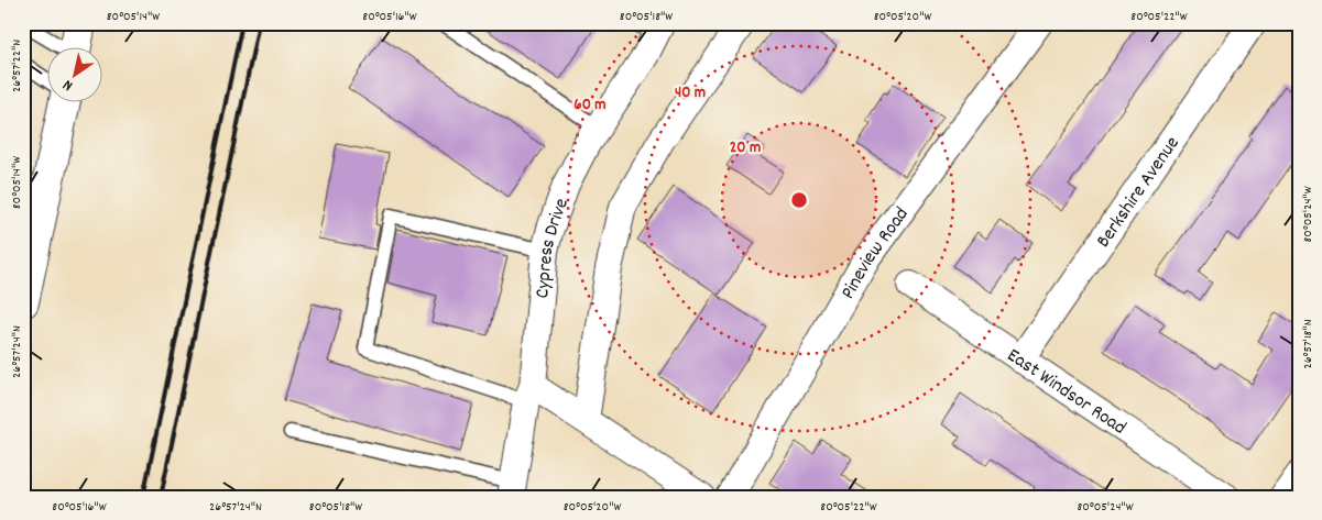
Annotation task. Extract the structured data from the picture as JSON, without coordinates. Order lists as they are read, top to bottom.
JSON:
{
  "streets": {
    "street": [
      "Berkshire Avenue",
      "Cypress Drive",
      "Pineview Road",
      "East Windsor Road"
    ]
  },
  "crossings": [
    ["Berkshire Avenue", "East Windsor Road"]
  ],
  "north": "bottom left",
  "coordinates": [
    "80°05'14\"W",
    "80°05'16\"W",
    "80°05'18\"W",
    "80°05'20\"W",
    "80°05'22\"W",
    "26°57'22\"N",
    "80°05'24\"W",
    "26°57'18\"N",
    "26°57'24\"N"
  ],
  "rings": ["40 m", "60 m", "20 m"]
}
